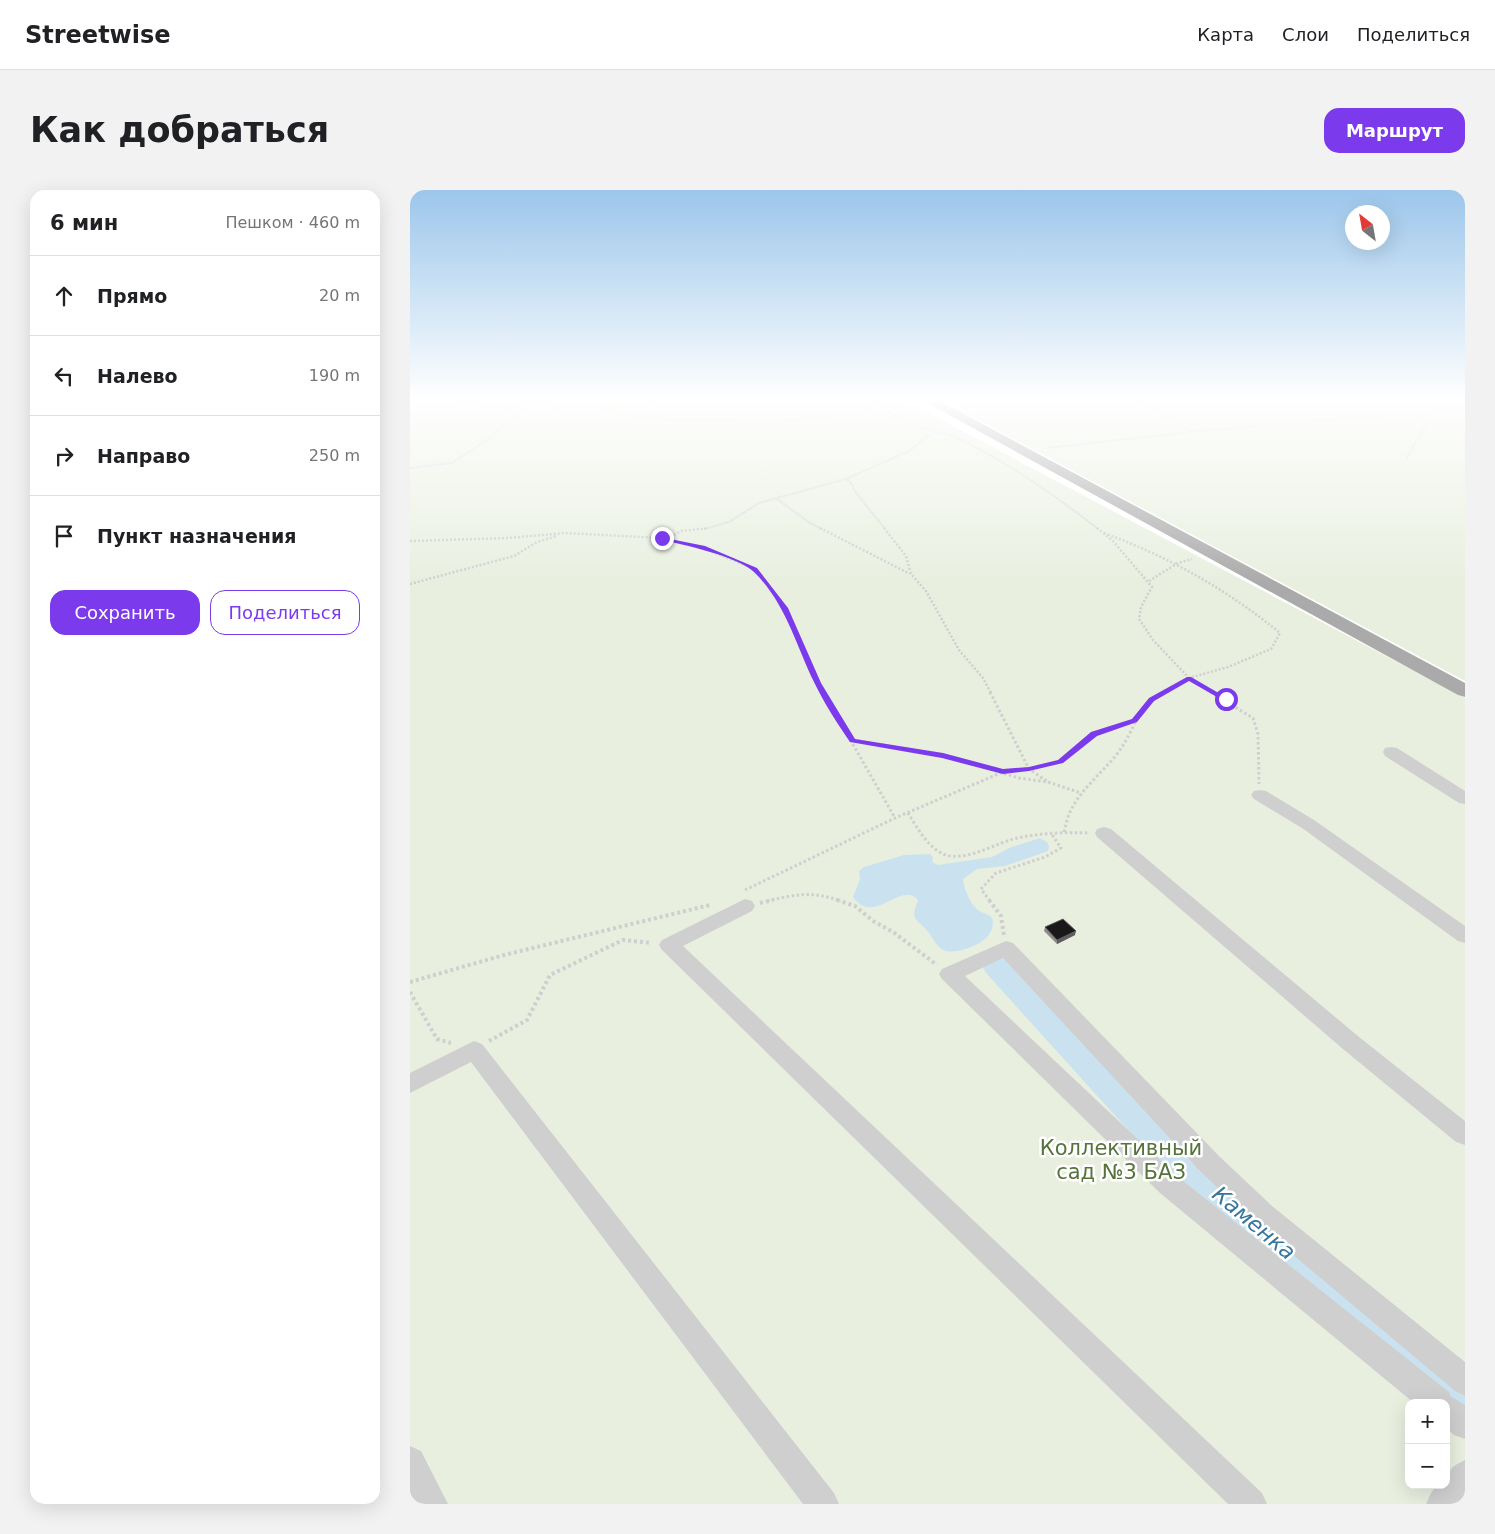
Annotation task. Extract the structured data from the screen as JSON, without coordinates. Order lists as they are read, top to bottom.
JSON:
{
  "water": ["Каменка"],
  "parks": ["Коллективный сад №3 БАЗ"],
  "north": "top left",
  "page": {
    "header": "Streetwise",
    "nav": ["Карта", "Слои", "Поделиться"],
    "buttons": [
      "Маршрут",
      ["Сохранить", "Поделиться"]
    ],
    "title": "Как добраться",
    "heading": ["6 мин", "Пешком · 460 m"],
    "list": [
      ["Прямо", "20 m"],
      ["Налево", "190 m"],
      ["Направо", "250 m"],
      "Пункт назначения"
    ],
    "map_buttons": ["+", "−"]
  }
}
